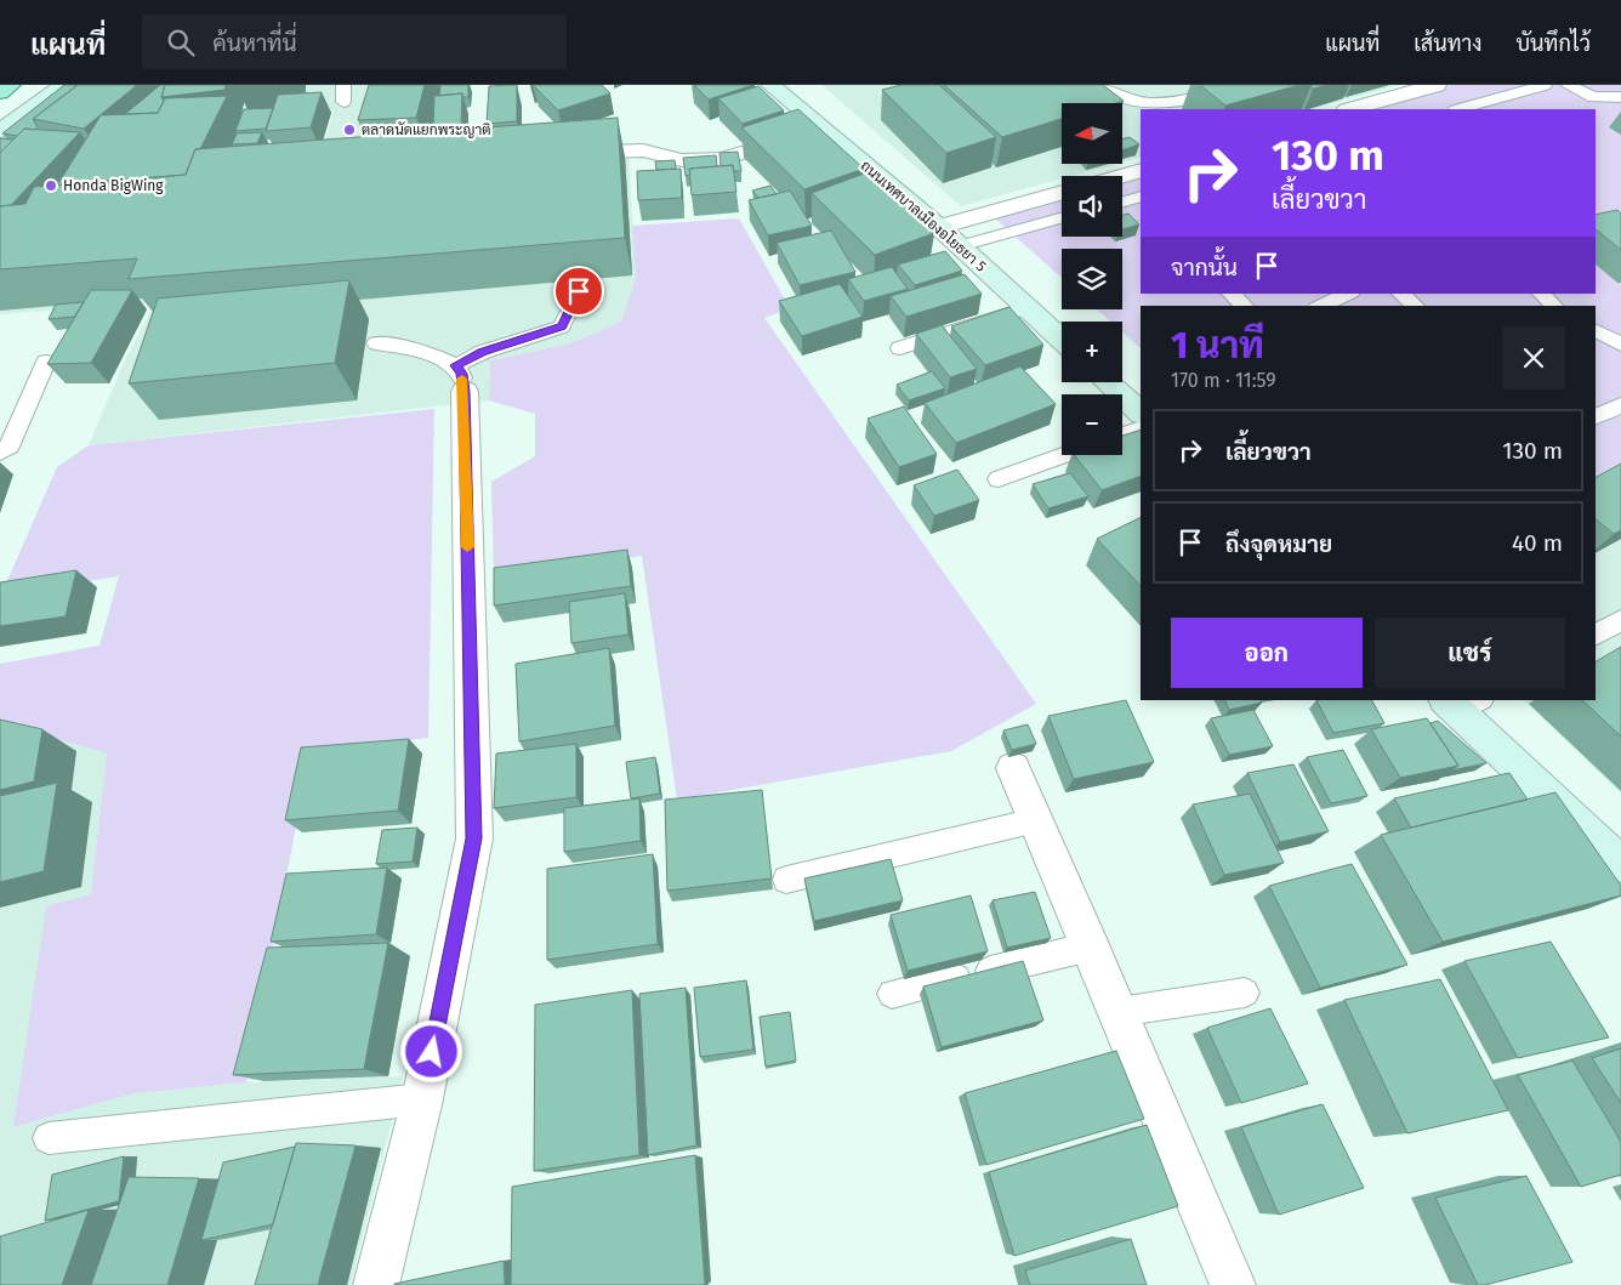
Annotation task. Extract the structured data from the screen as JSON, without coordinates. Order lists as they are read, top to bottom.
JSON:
{
  "streets": {
    "street": ["ถนนเทศบาลเมืองอโยธยา 5"]
  },
  "places": ["ตลาดนัดแยกพระญาติ", "Honda BigWing"],
  "north": "left",
  "page": {
    "header": "แผนที่",
    "search": "ค้นหาที่นี่",
    "nav": ["แผนที่", "เส้นทาง", "บันทึกไว้"],
    "map_buttons": ["+", "−"],
    "turn": ["130 m", "เลี้ยวขวา"],
    "then": "จากนั้น",
    "heading": ["1 นาที", "170 m · 11:59"],
    "list": [
      {
        "name": "เลี้ยวขวา",
        "value": "130 m"
      },
      {
        "name": "ถึงจุดหมาย",
        "value": "40 m"
      }
    ],
    "buttons": ["ออก", "แชร์"]
  }
}
